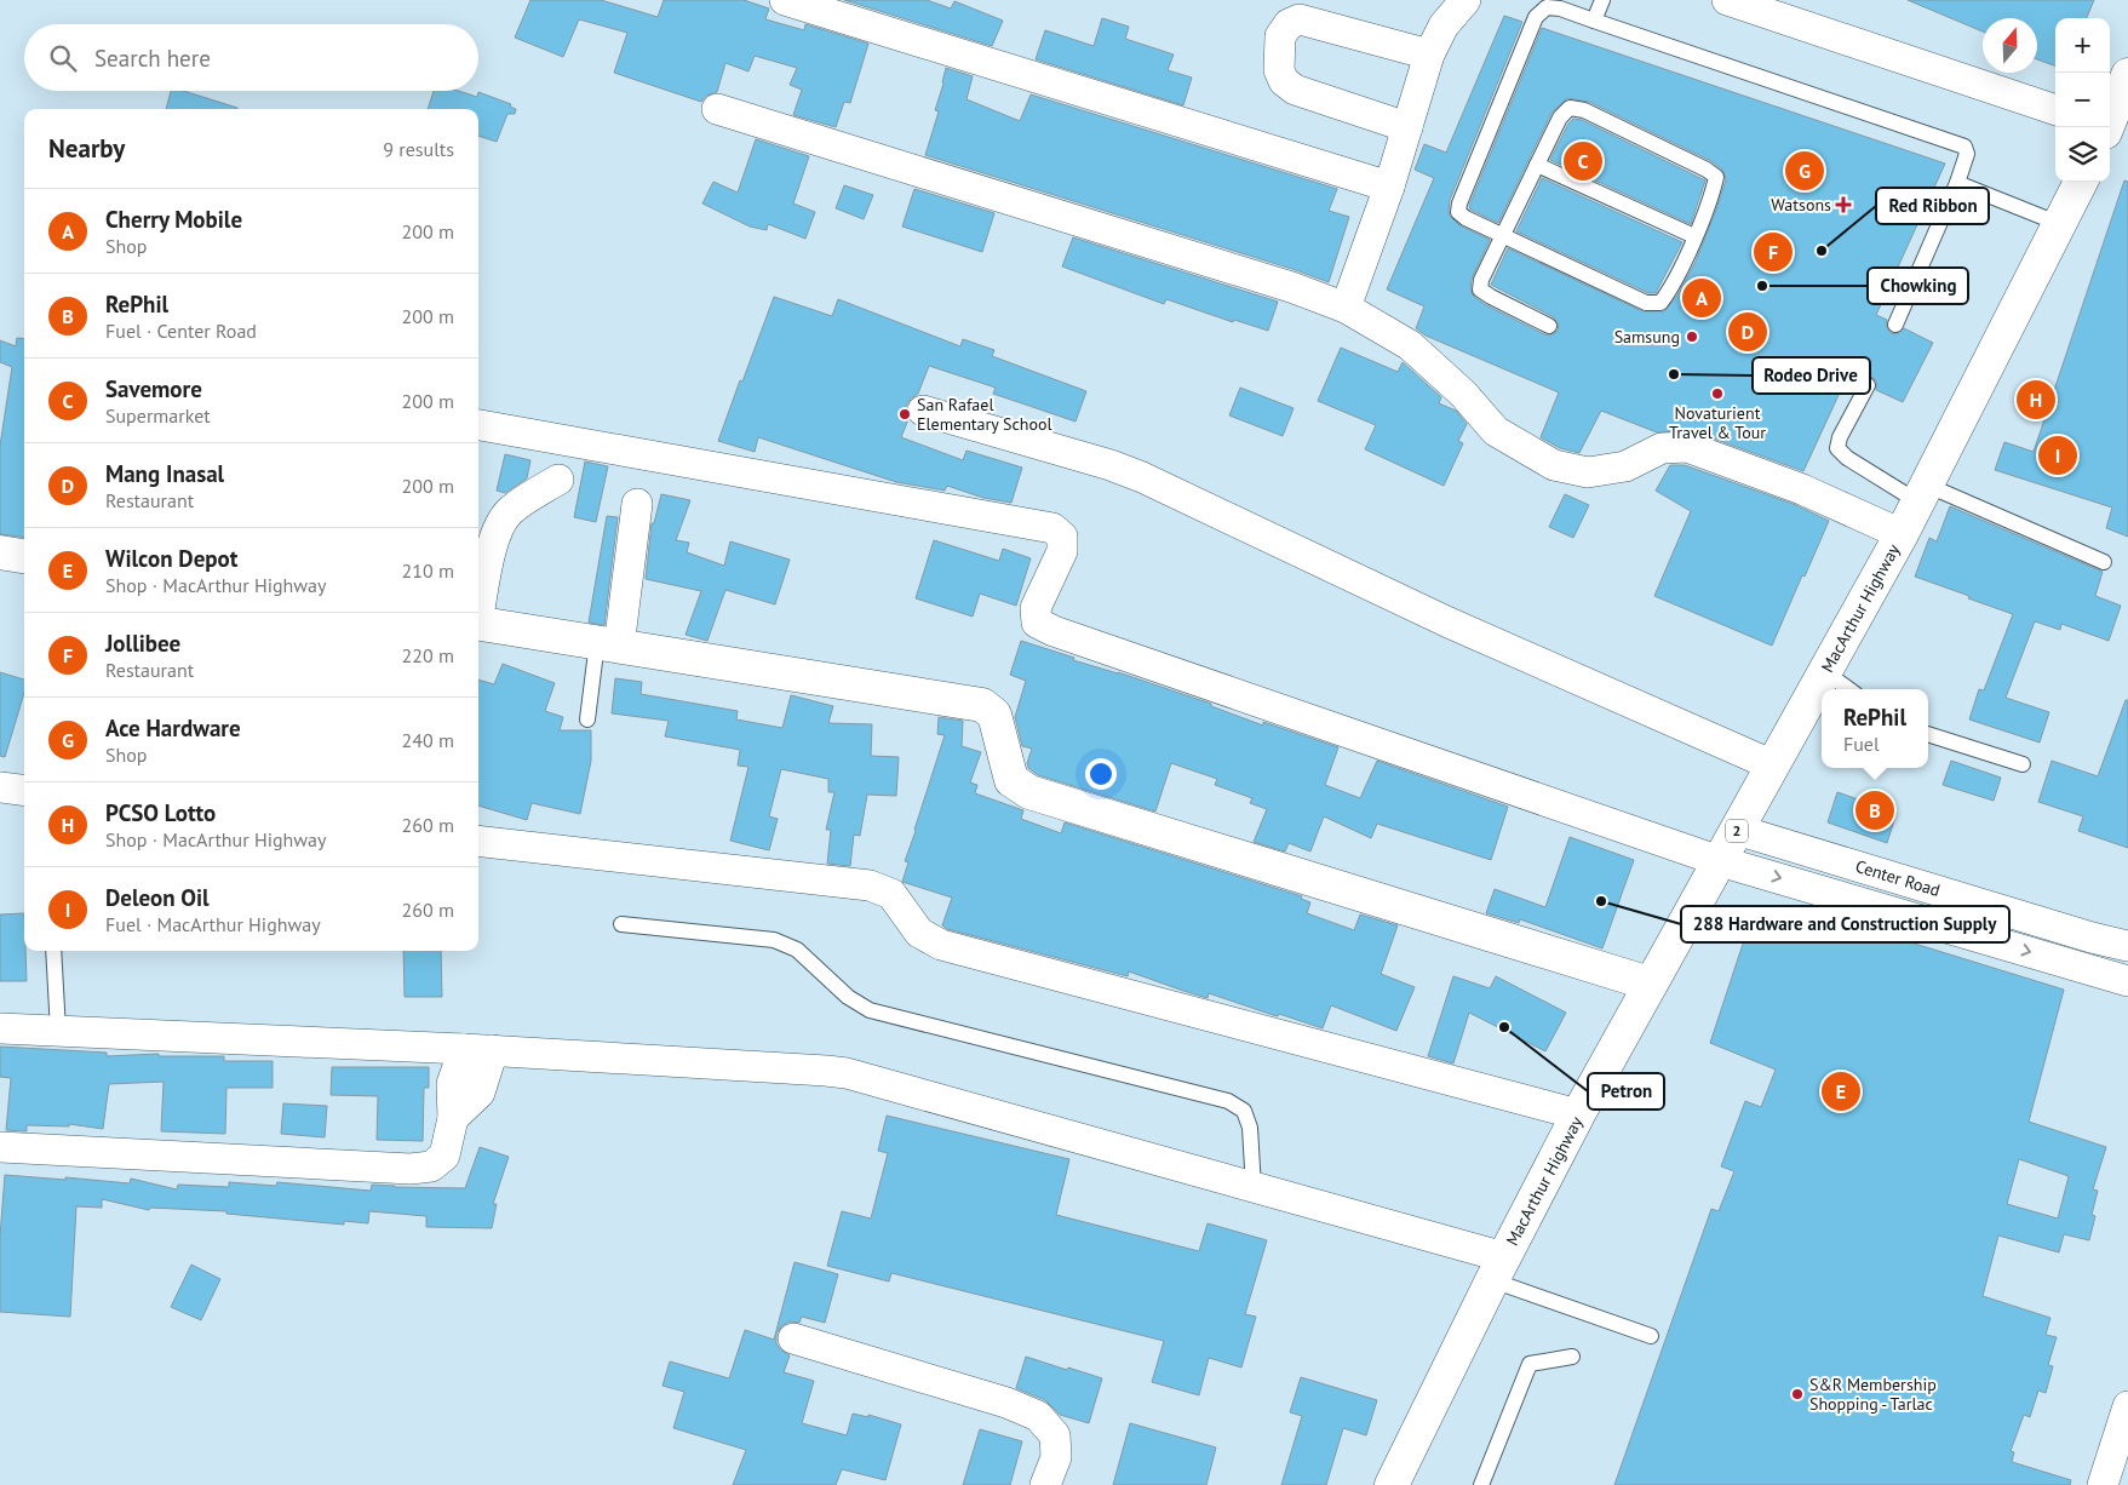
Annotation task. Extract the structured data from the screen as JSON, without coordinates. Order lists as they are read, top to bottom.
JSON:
{
  "streets": {
    "main road": ["MacArthur Highway", "2"],
    "street": ["Center Road"]
  },
  "crossings": [
    ["MacArthur Highway", "Center Road"]
  ],
  "places": {
    "health": ["Watsons"],
    "other": [
      "Red Ribbon",
      "Chowking",
      "Samsung",
      "Rodeo Drive",
      "Novaturient Travel & Tour",
      "San Rafael Elementary School",
      "288 Hardware and Construction Supply",
      "Petron",
      "S&R Membership Shopping - Tarlac"
    ]
  },
  "north": "top",
  "page": {
    "map_buttons": ["+", "−"],
    "search": "Search here",
    "heading": ["Nearby", "9 results"],
    "pins": [
      "C",
      "G",
      "F",
      "A",
      "D",
      "H",
      "I",
      "B",
      "E"
    ],
    "list": [
      {
        "mark": "A",
        "name": "Cherry Mobile",
        "note": "Shop",
        "value": "200 m"
      },
      {
        "mark": "B",
        "name": "RePhil",
        "note": "Fuel · Center Road",
        "value": "200 m"
      },
      {
        "mark": "C",
        "name": "Savemore",
        "note": "Supermarket",
        "value": "200 m"
      },
      {
        "mark": "D",
        "name": "Mang Inasal",
        "note": "Restaurant",
        "value": "200 m"
      },
      {
        "mark": "E",
        "name": "Wilcon Depot",
        "note": "Shop · MacArthur Highway",
        "value": "210 m"
      },
      {
        "mark": "F",
        "name": "Jollibee",
        "note": "Restaurant",
        "value": "220 m"
      },
      {
        "mark": "G",
        "name": "Ace Hardware",
        "note": "Shop",
        "value": "240 m"
      },
      {
        "mark": "H",
        "name": "PCSO Lotto",
        "note": "Shop · MacArthur Highway",
        "value": "260 m"
      },
      {
        "mark": "I",
        "name": "Deleon Oil",
        "note": "Fuel · MacArthur Highway",
        "value": "260 m"
      }
    ],
    "popup": ["RePhil", "Fuel"]
  }
}
